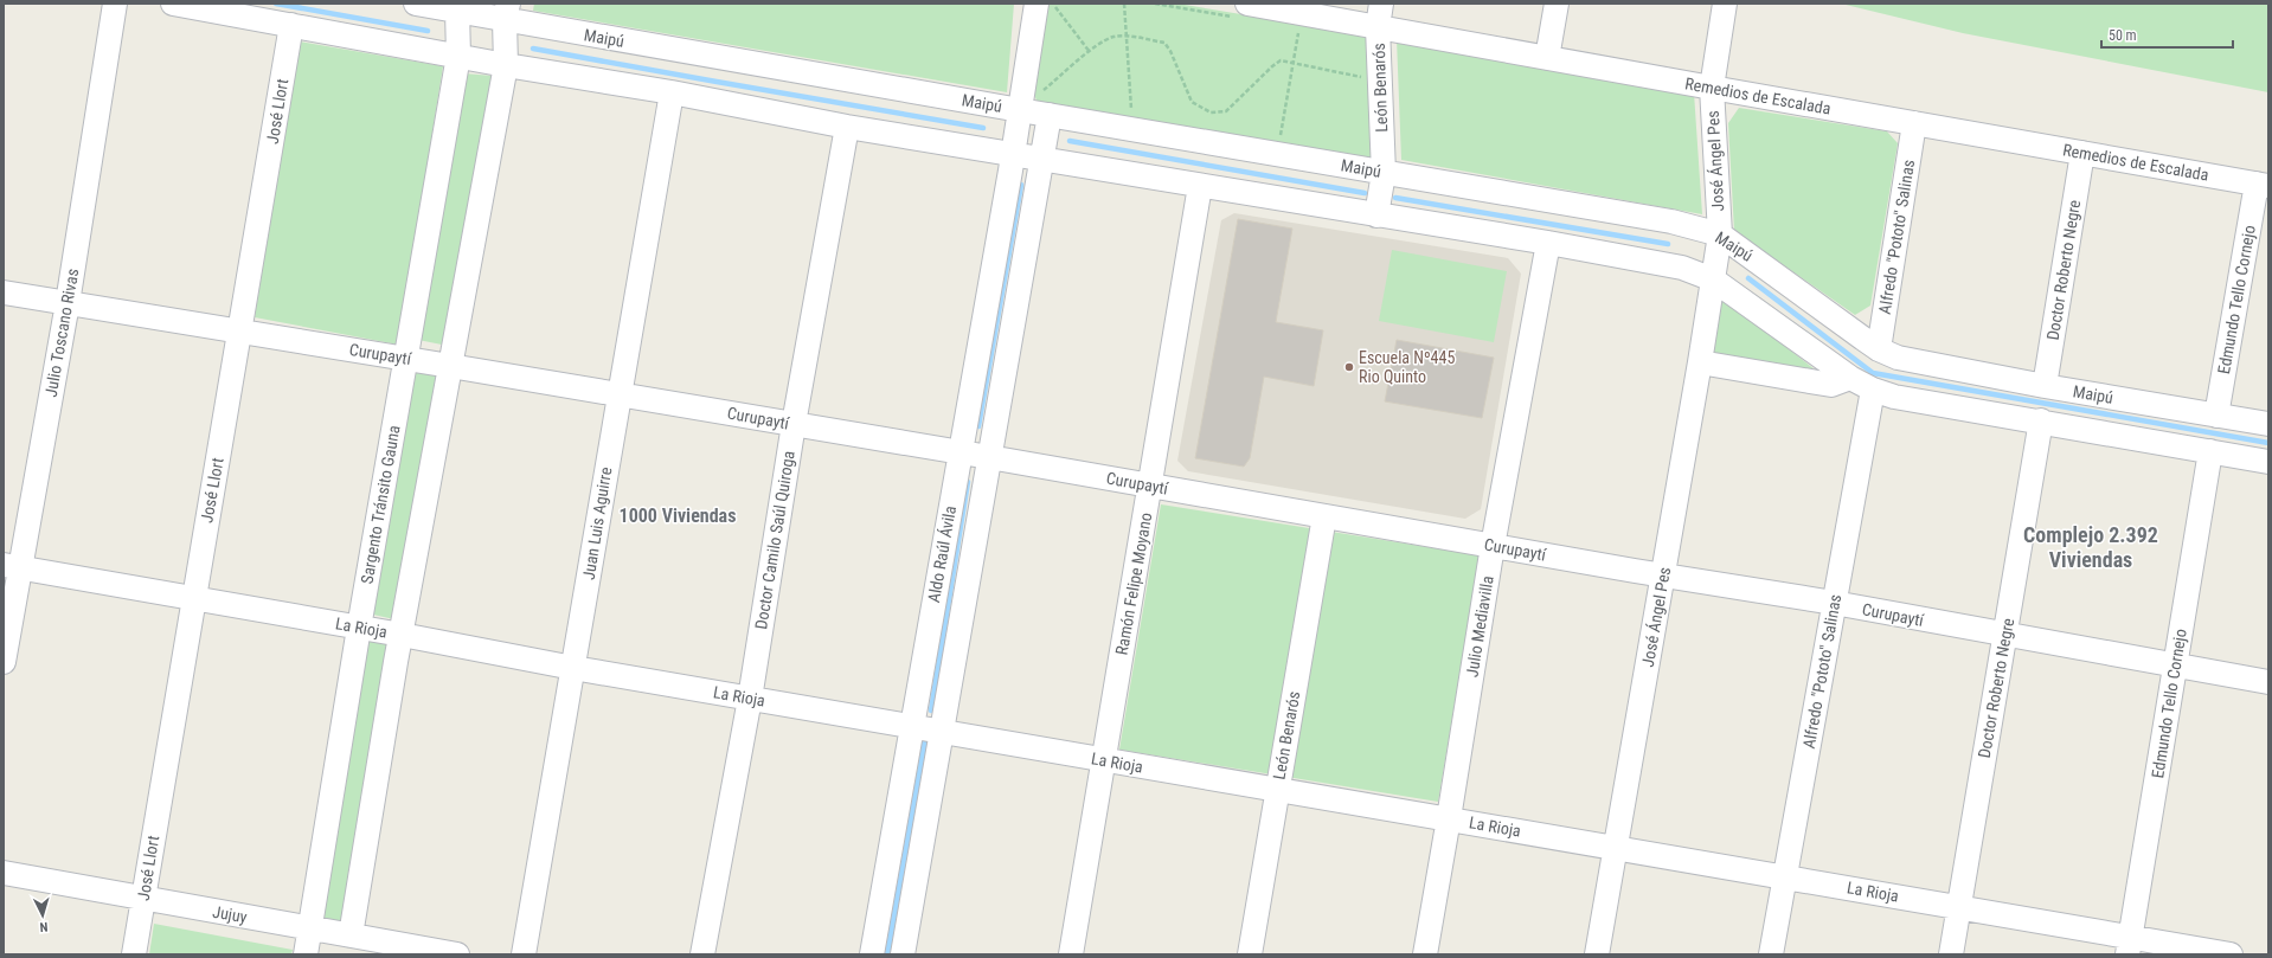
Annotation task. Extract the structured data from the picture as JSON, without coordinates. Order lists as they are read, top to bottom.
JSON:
{
  "streets": {
    "street": [
      "Maipú",
      "León Benarós",
      "Remedios de Escalada",
      "José Llort",
      "José Ángel Pes",
      "Alfredo \"Pototo\" Salinas",
      "Doctor Roberto Negre",
      "Edmundo Tello Cornejo",
      "Julio Toscano Rivas",
      "Curupaytí",
      "Sargento Tránsito Gauna",
      "Juan Luis Aguirre",
      "Doctor Camilo Saúl Quiroga",
      "Aldo Raúl Ávila",
      "Ramón Felipe Moyano",
      "Julio Mediavilla",
      "La Rioja",
      "Jujuy"
    ]
  },
  "crossings": [
    ["Maipú", "León Benarós"],
    ["Maipú", "José Ángel Pes"],
    ["Maipú", "Alfredo \"Pototo\" Salinas"],
    ["Maipú", "Doctor Roberto Negre"],
    ["Maipú", "Edmundo Tello Cornejo"],
    ["Maipú", "Sargento Tránsito Gauna"],
    ["Maipú", "Aldo Raúl Ávila"],
    ["León Benarós", "Remedios de Escalada"],
    ["León Benarós", "Curupaytí"],
    ["León Benarós", "La Rioja"],
    ["Remedios de Escalada", "José Ángel Pes"],
    ["Remedios de Escalada", "Alfredo \"Pototo\" Salinas"],
    ["Remedios de Escalada", "Doctor Roberto Negre"],
    ["Remedios de Escalada", "Edmundo Tello Cornejo"],
    ["José Llort", "Curupaytí"],
    ["José Llort", "La Rioja"],
    ["José Llort", "Jujuy"],
    ["José Ángel Pes", "Curupaytí"],
    ["José Ángel Pes", "La Rioja"],
    ["Alfredo \"Pototo\" Salinas", "Curupaytí"],
    ["Alfredo \"Pototo\" Salinas", "La Rioja"],
    ["Doctor Roberto Negre", "Curupaytí"],
    ["Doctor Roberto Negre", "La Rioja"],
    ["Edmundo Tello Cornejo", "Curupaytí"],
    ["Edmundo Tello Cornejo", "La Rioja"],
    ["Julio Toscano Rivas", "Curupaytí"],
    ["Julio Toscano Rivas", "La Rioja"],
    ["Curupaytí", "Sargento Tránsito Gauna"],
    ["Curupaytí", "Juan Luis Aguirre"],
    ["Curupaytí", "Doctor Camilo Saúl Quiroga"],
    ["Curupaytí", "Aldo Raúl Ávila"],
    ["Curupaytí", "Ramón Felipe Moyano"],
    ["Curupaytí", "Julio Mediavilla"],
    ["Sargento Tránsito Gauna", "La Rioja"],
    ["Sargento Tránsito Gauna", "Jujuy"],
    ["Juan Luis Aguirre", "La Rioja"],
    ["Doctor Camilo Saúl Quiroga", "La Rioja"],
    ["Aldo Raúl Ávila", "La Rioja"],
    ["Ramón Felipe Moyano", "La Rioja"],
    ["Julio Mediavilla", "La Rioja"]
  ],
  "districts": ["1000 Viviendas", "Complejo 2.392 Viviendas"],
  "places": ["Escuela Nº445 Rio Quinto"],
  "scale_bar": "50 m",
  "north": "bottom"
}
